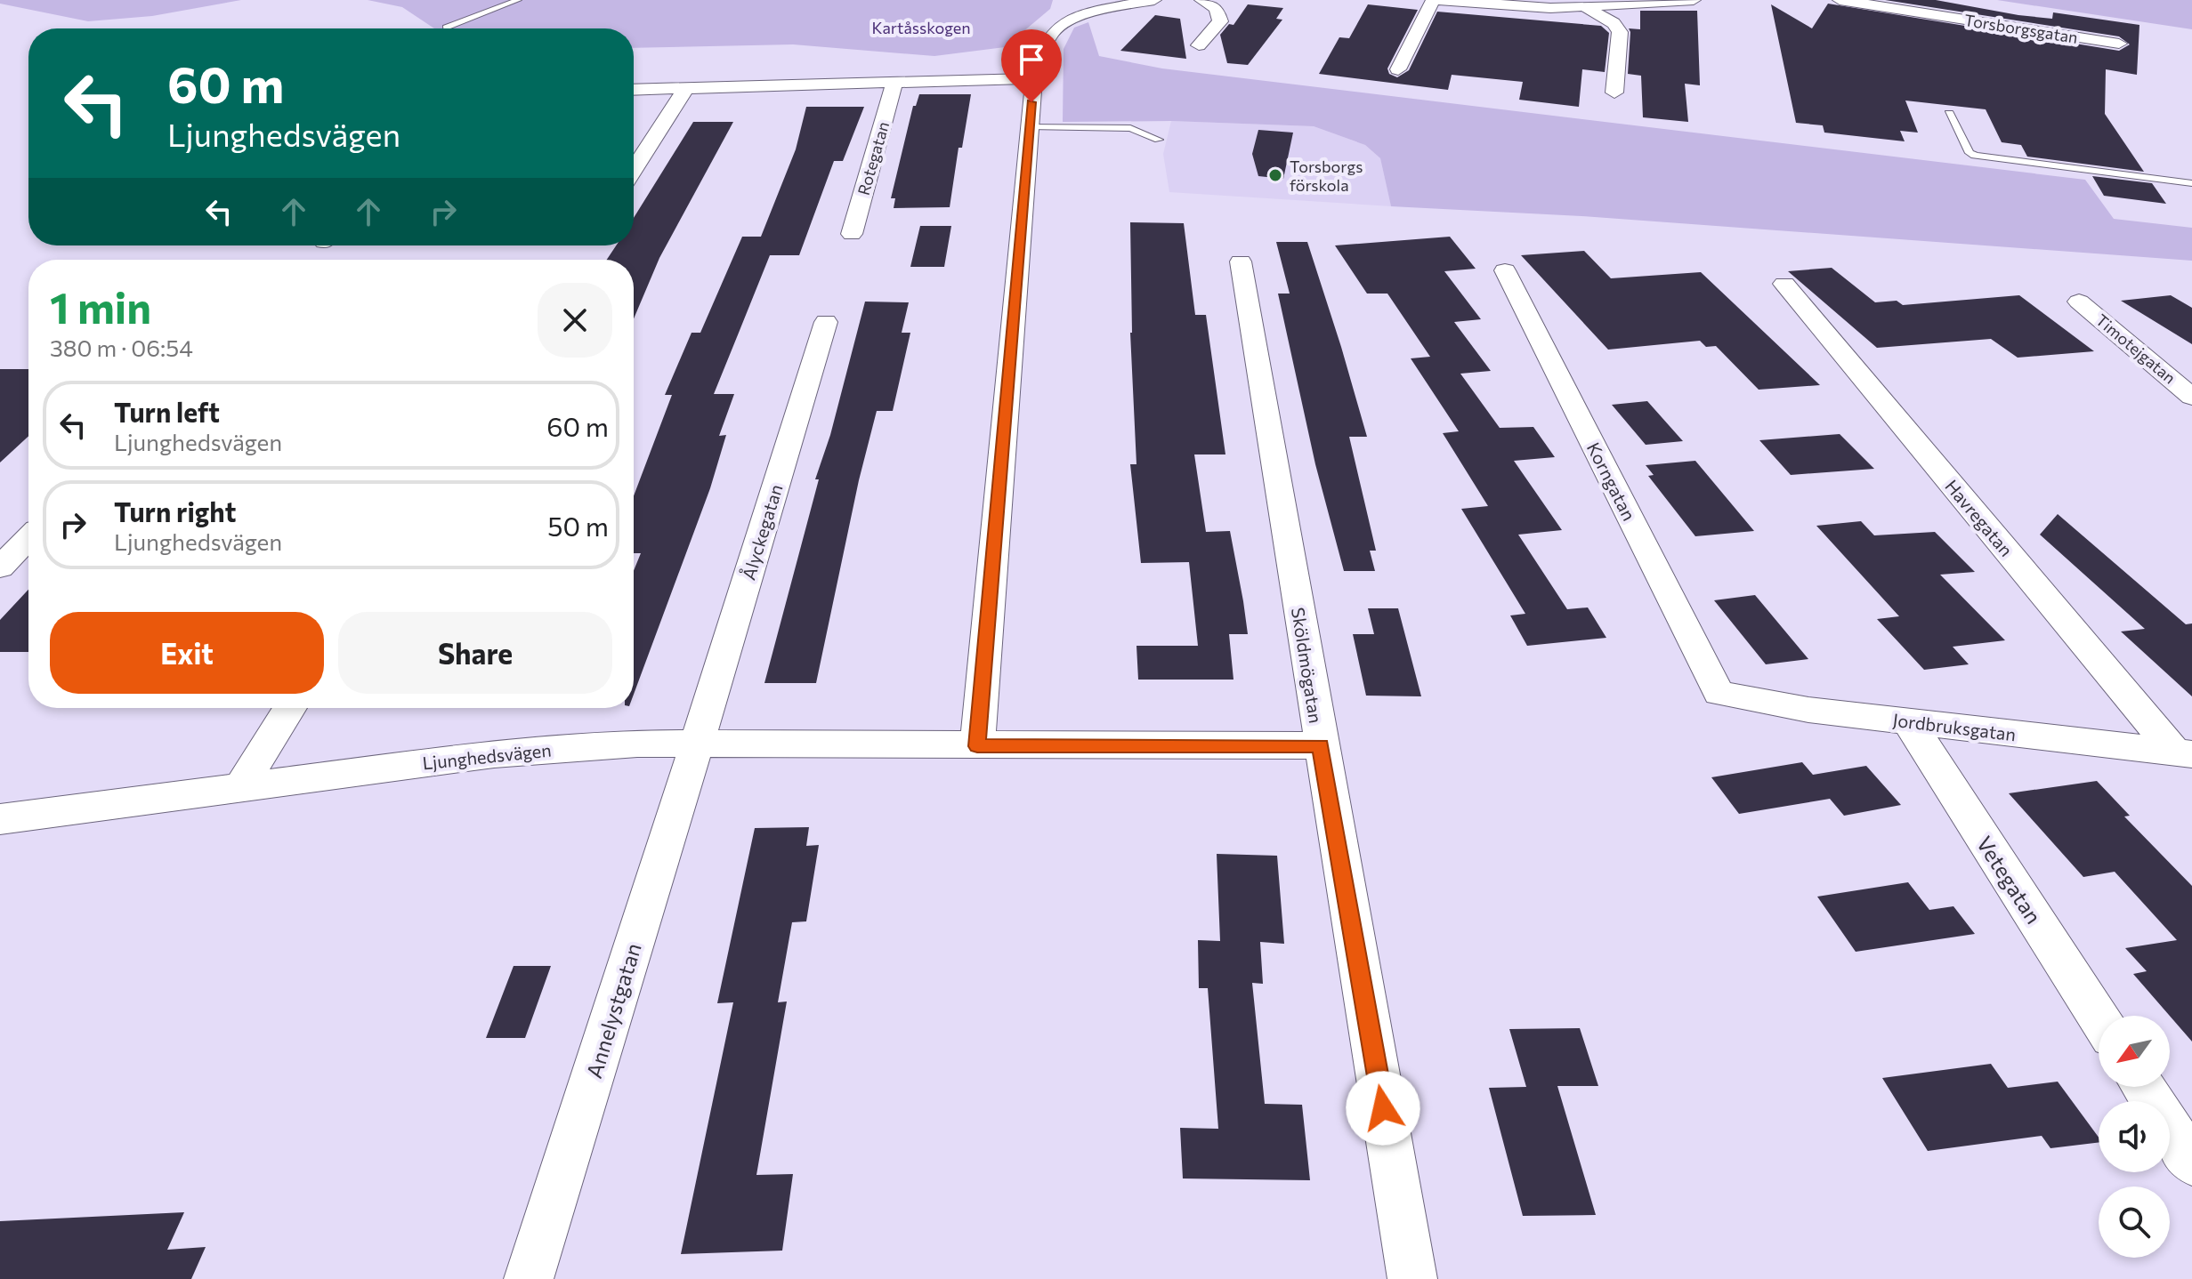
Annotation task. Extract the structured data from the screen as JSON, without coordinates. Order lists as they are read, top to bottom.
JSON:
{
  "streets": {
    "street": [
      "Torsborgsgatan",
      "Rotegatan",
      "Timotejgatan",
      "Korngatan",
      "Havregatan",
      "Ålyckegatan",
      "Sköldmögatan",
      "Jordbruksgatan",
      "Ljunghedsvägen",
      "Vetegatan",
      "Annelystgatan"
    ]
  },
  "crossings": [
    ["Korngatan", "Jordbruksgatan"],
    ["Havregatan", "Jordbruksgatan"],
    ["Ålyckegatan", "Ljunghedsvägen"],
    ["Ålyckegatan", "Annelystgatan"],
    ["Sköldmögatan", "Ljunghedsvägen"],
    ["Jordbruksgatan", "Vetegatan"],
    ["Ljunghedsvägen", "Annelystgatan"]
  ],
  "parks": ["Kartåsskogen"],
  "places": ["Torsborgs förskola"],
  "north": "bottom left",
  "page": {
    "turn": ["60 m", "Ljunghedsvägen"],
    "heading": ["1 min", "380 m · 06:54"],
    "list": [
      {
        "name": "Turn left",
        "note": "Ljunghedsvägen",
        "value": "60 m"
      },
      {
        "name": "Turn right",
        "note": "Ljunghedsvägen",
        "value": "50 m"
      }
    ],
    "buttons": ["Exit", "Share"]
  }
}
